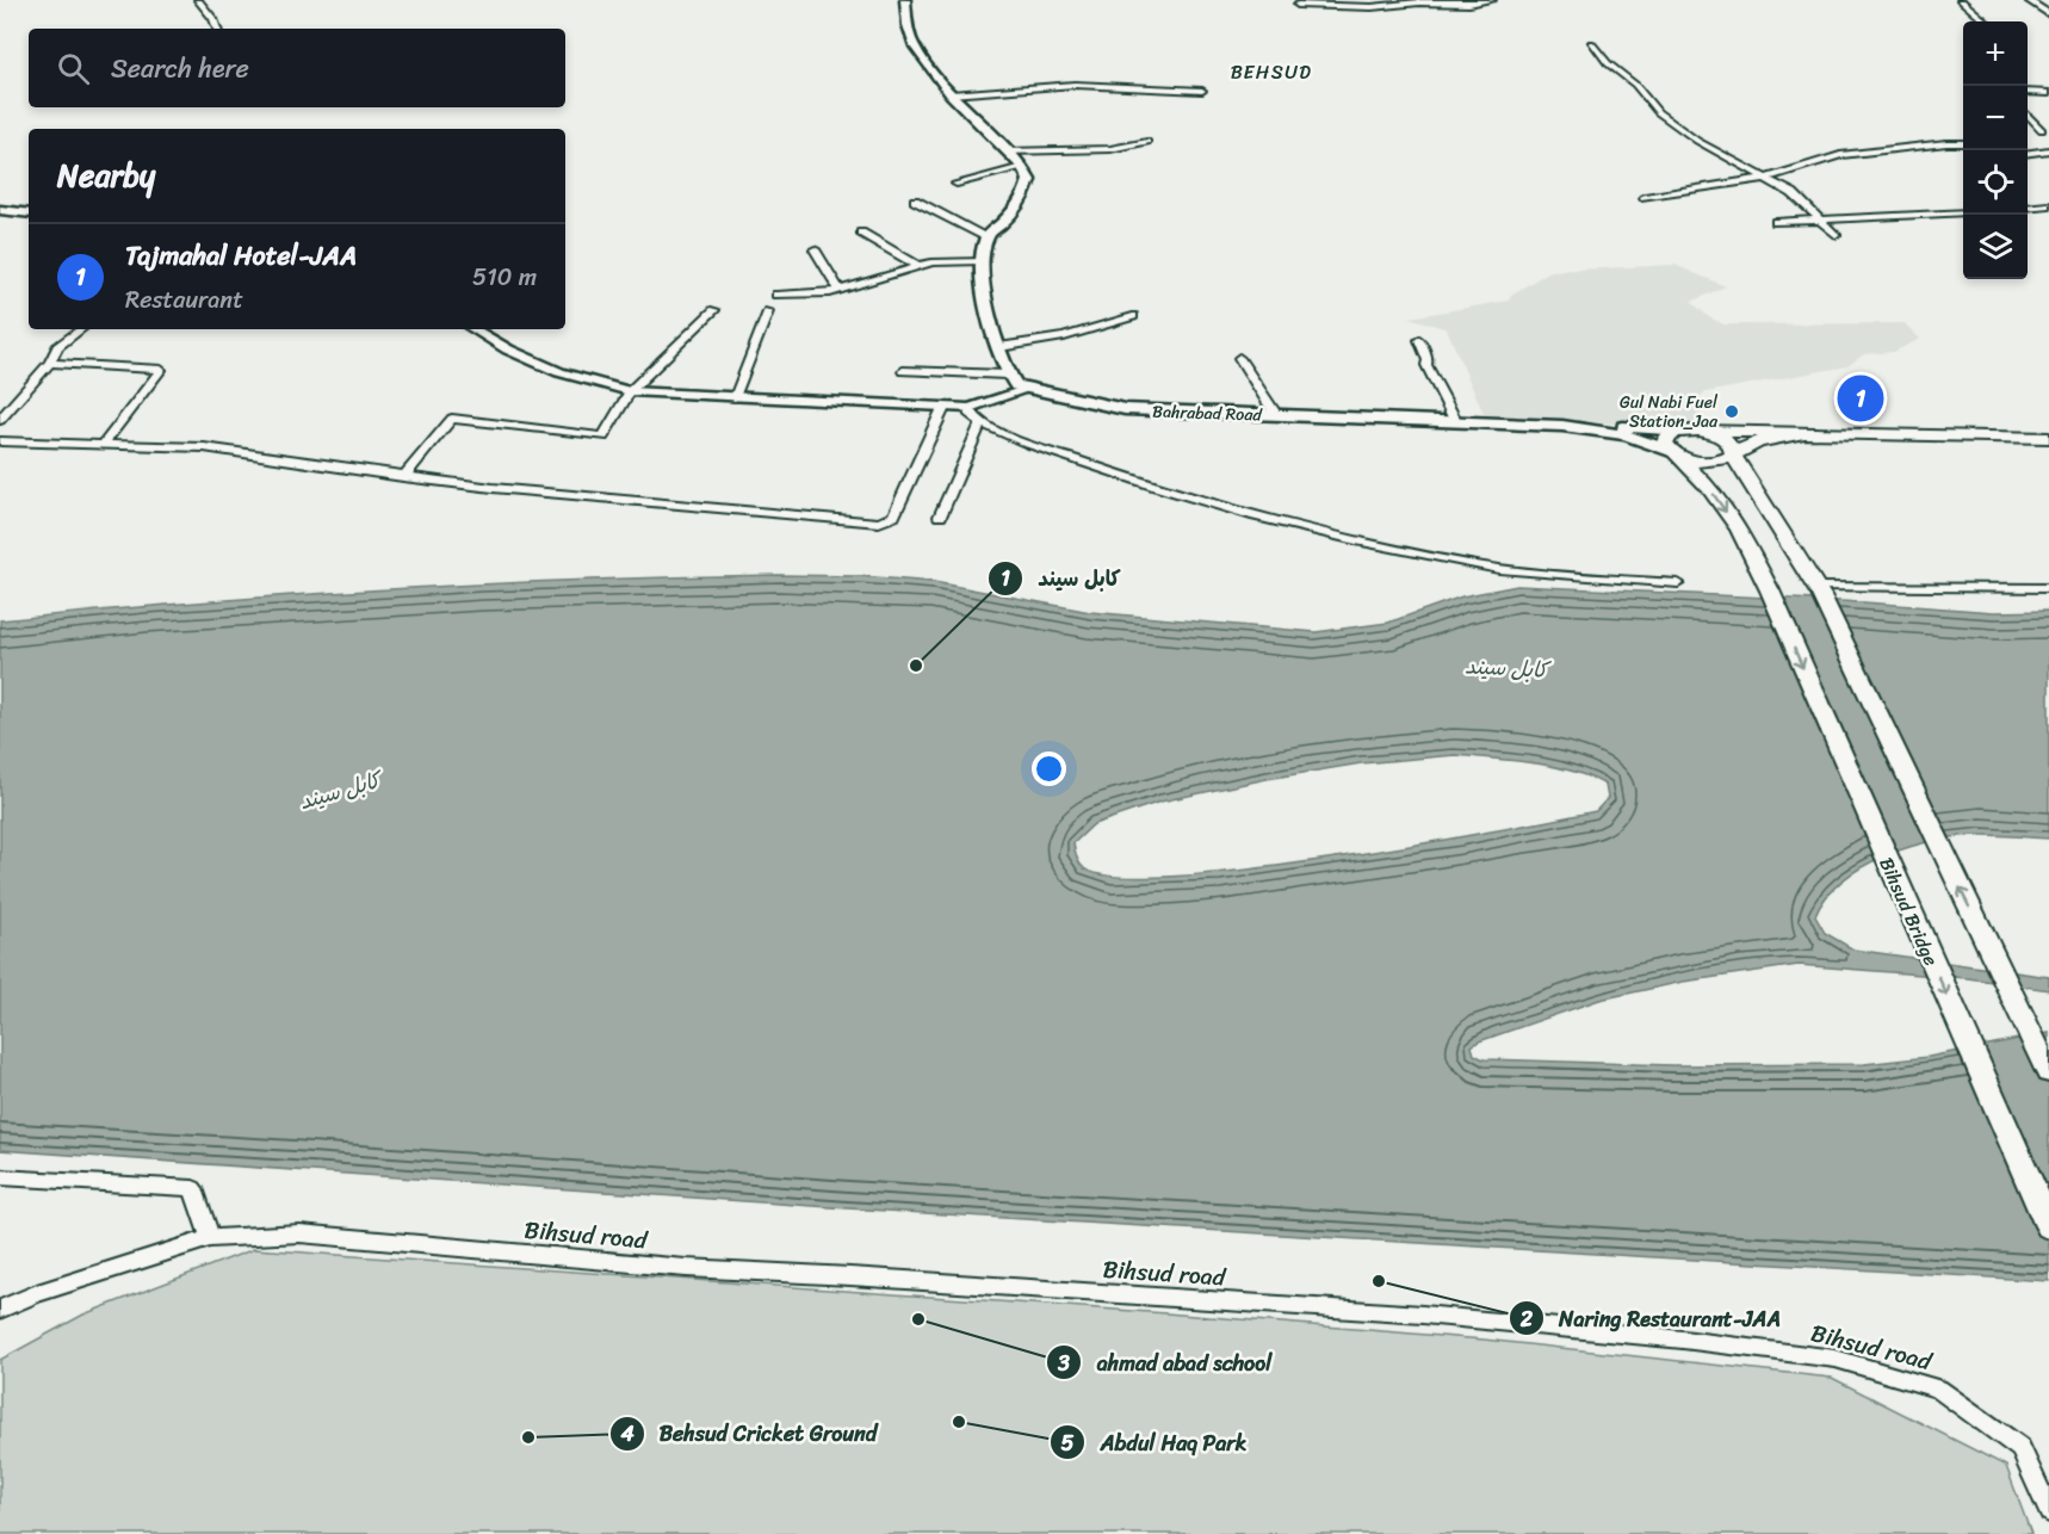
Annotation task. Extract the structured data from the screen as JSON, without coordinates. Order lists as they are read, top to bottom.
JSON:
{
  "streets": {
    "main road": ["Bahrabad Road", "Bihsud Bridge"],
    "street": ["Bihsud road"]
  },
  "crossings": [
    ["Bahrabad Road", "Bihsud Bridge"]
  ],
  "districts": ["BEHSUD"],
  "water": ["کابل سيند"],
  "places": [
    "Gul Nabi Fuel Station_Jaa",
    "کابل سيند",
    "Naring Restaurant-JAA",
    "ahmad abad school",
    "Abdul Haq Park",
    "Behsud Cricket Ground"
  ],
  "page": {
    "map_buttons": ["+", "−"],
    "search": "Search here",
    "heading": "Nearby",
    "list": [
      {
        "mark": "1",
        "name": "Tajmahal Hotel-JAA",
        "note": "Restaurant",
        "value": "510 m"
      }
    ],
    "pins": "1"
  }
}
